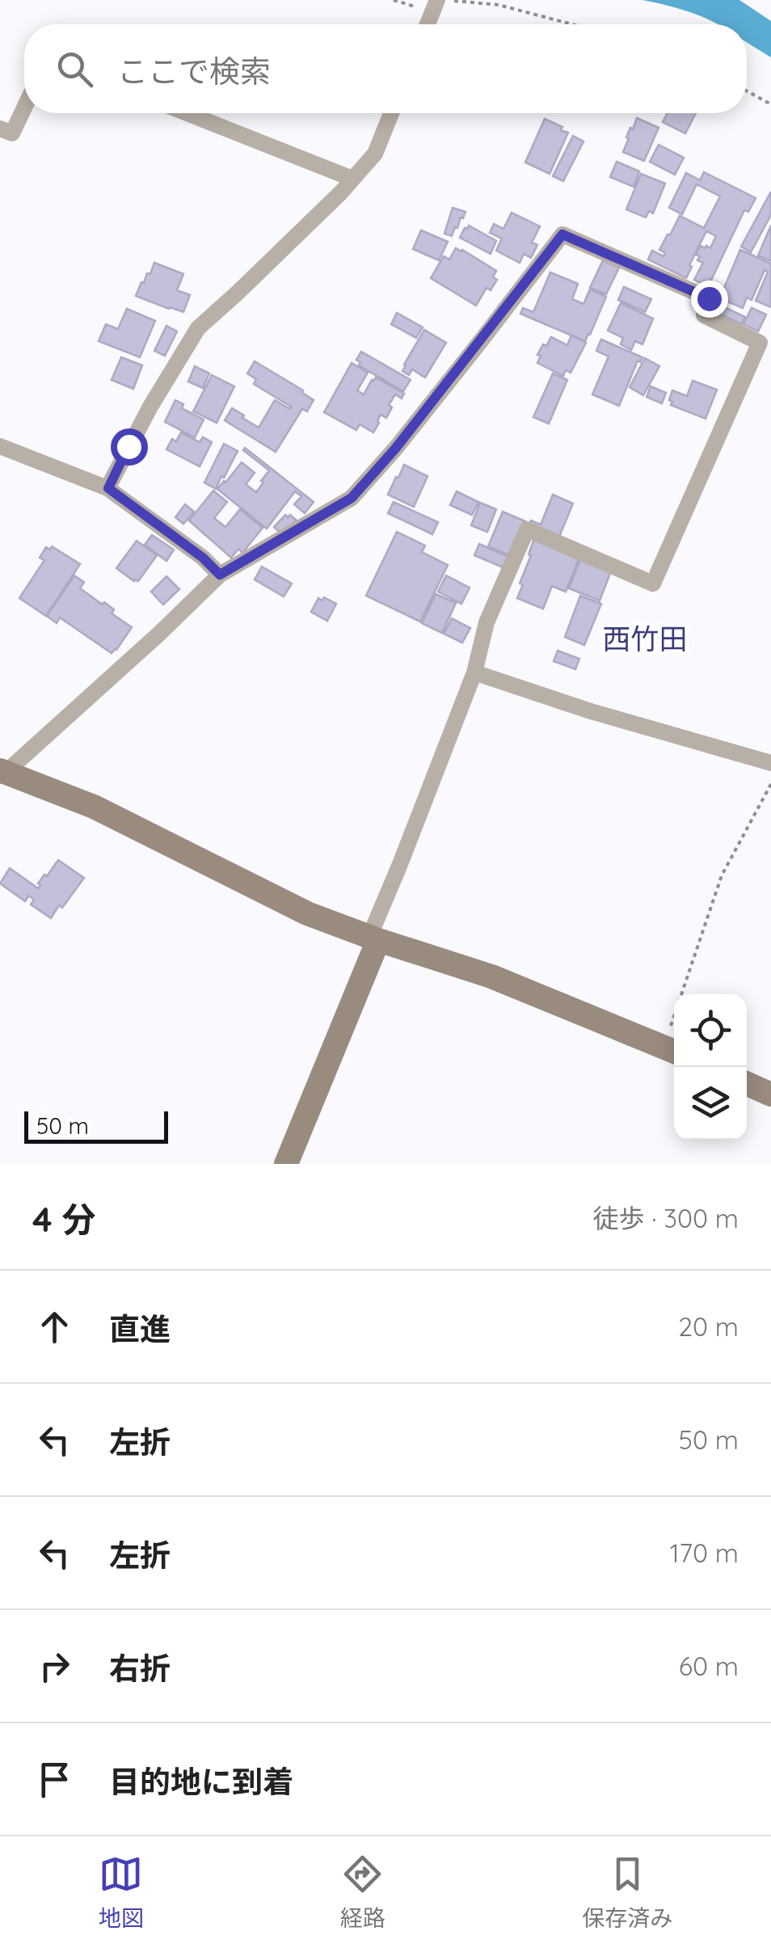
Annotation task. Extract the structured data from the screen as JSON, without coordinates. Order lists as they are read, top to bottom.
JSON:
{
  "districts": ["西竹田"],
  "scale_bar": "50 m",
  "page": {
    "search": "ここで検索",
    "scale": "50 m",
    "heading": ["4 分", "徒歩 · 300 m"],
    "list": [
      ["直進", "20 m"],
      ["左折", "50 m"],
      ["左折", "170 m"],
      ["右折", "60 m"],
      "目的地に到着"
    ],
    "nav": ["地図", "経路", "保存済み"]
  }
}
